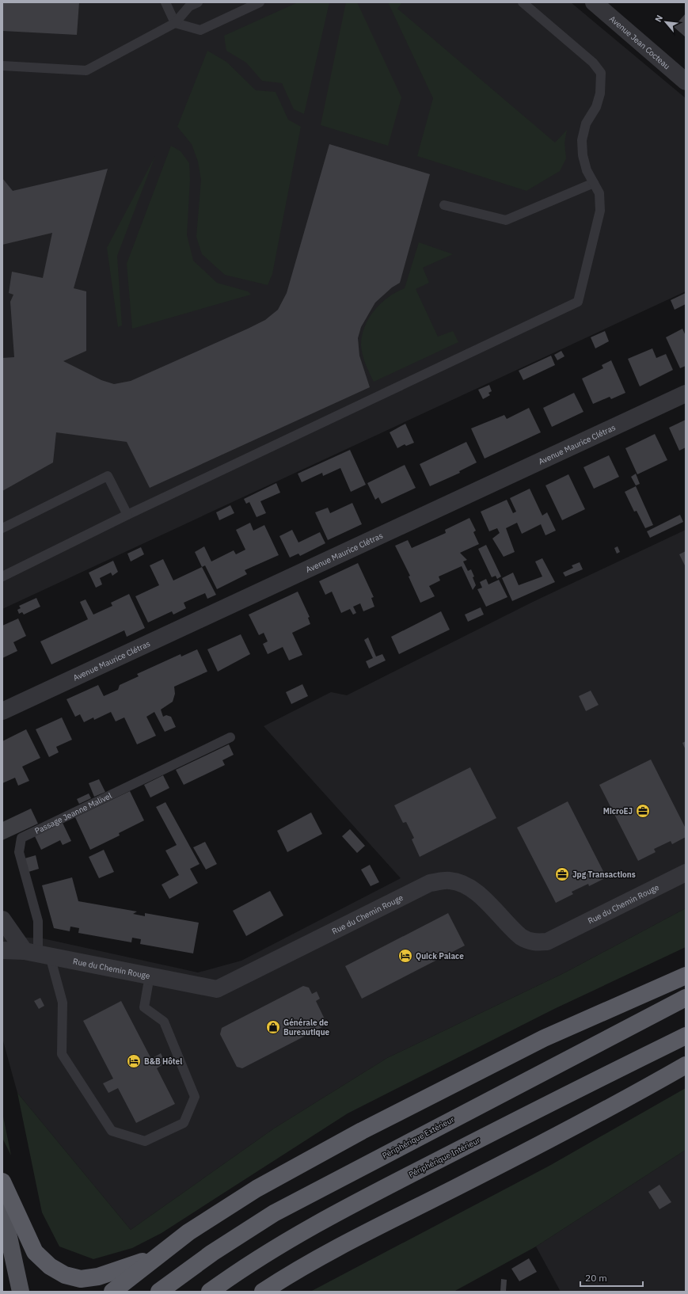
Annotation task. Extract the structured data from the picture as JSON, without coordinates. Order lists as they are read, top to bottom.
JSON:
{
  "streets": {
    "highway": ["Périphérique Extérieur", "Périphérique Intérieur"],
    "street": ["Avenue Jean Cocteau", "Avenue Maurice Clétras", "Rue du Chemin Rouge"],
    "lane": ["Passage Jeanne Malivel"]
  },
  "crossings": [
    ["Passage Jeanne Malivel", "Rue du Chemin Rouge"]
  ],
  "places": {
    "office": ["MicroEJ", "Jpg Transactions"],
    "hotel": ["Quick Palace", "B&B Hôtel"],
    "shop": ["Générale de Bureautique"]
  },
  "scale_bar": "20 m",
  "north": "top left"
}
